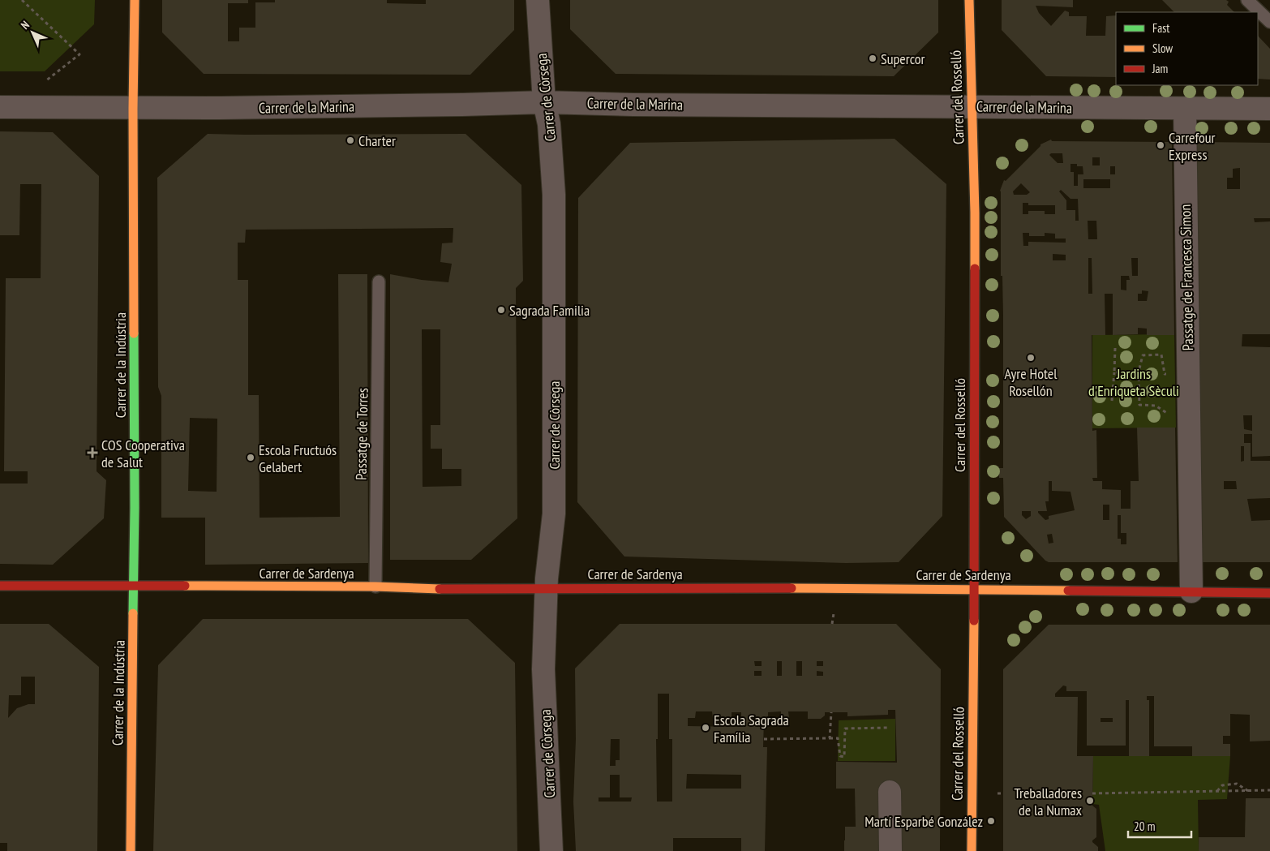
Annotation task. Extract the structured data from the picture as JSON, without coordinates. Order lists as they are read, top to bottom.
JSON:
{
  "streets": {
    "main road": ["Carrer del Rosselló", "Carrer de la Indústria", "Carrer de Sardenya"],
    "street": ["Carrer de Còrsega", "Carrer de la Marina", "Passatge de Francesca Simon"],
    "lane": ["Passatge de Torres"]
  },
  "crossings": [
    ["Carrer de Còrsega", "Carrer de la Marina"],
    ["Carrer de Còrsega", "Carrer de Sardenya"],
    ["Carrer del Rosselló", "Carrer de la Marina"],
    ["Carrer del Rosselló", "Carrer de Sardenya"],
    ["Carrer de la Marina", "Passatge de Francesca Simon"],
    ["Carrer de la Marina", "Carrer de la Indústria"],
    ["Passatge de Francesca Simon", "Carrer de Sardenya"],
    ["Carrer de la Indústria", "Carrer de Sardenya"],
    ["Passatge de Torres", "Carrer de Sardenya"]
  ],
  "parks": ["Jardins d'Enriqueta Sèculi"],
  "places": {
    "other": [
      "Supercor",
      "Charter",
      "Carrefour Express",
      "Sagrada Familia",
      "Ayre Hotel Rosellón",
      "Escola Fructuós Gelabert",
      "Escola Sagrada Família",
      "Treballadores de la Numax",
      "Martí Esparbé González"
    ],
    "health": ["COS Cooperativa de Salut"]
  },
  "legend": ["Fast", "Slow", "Jam"],
  "scale_bar": "20 m",
  "north": "top left"
}
